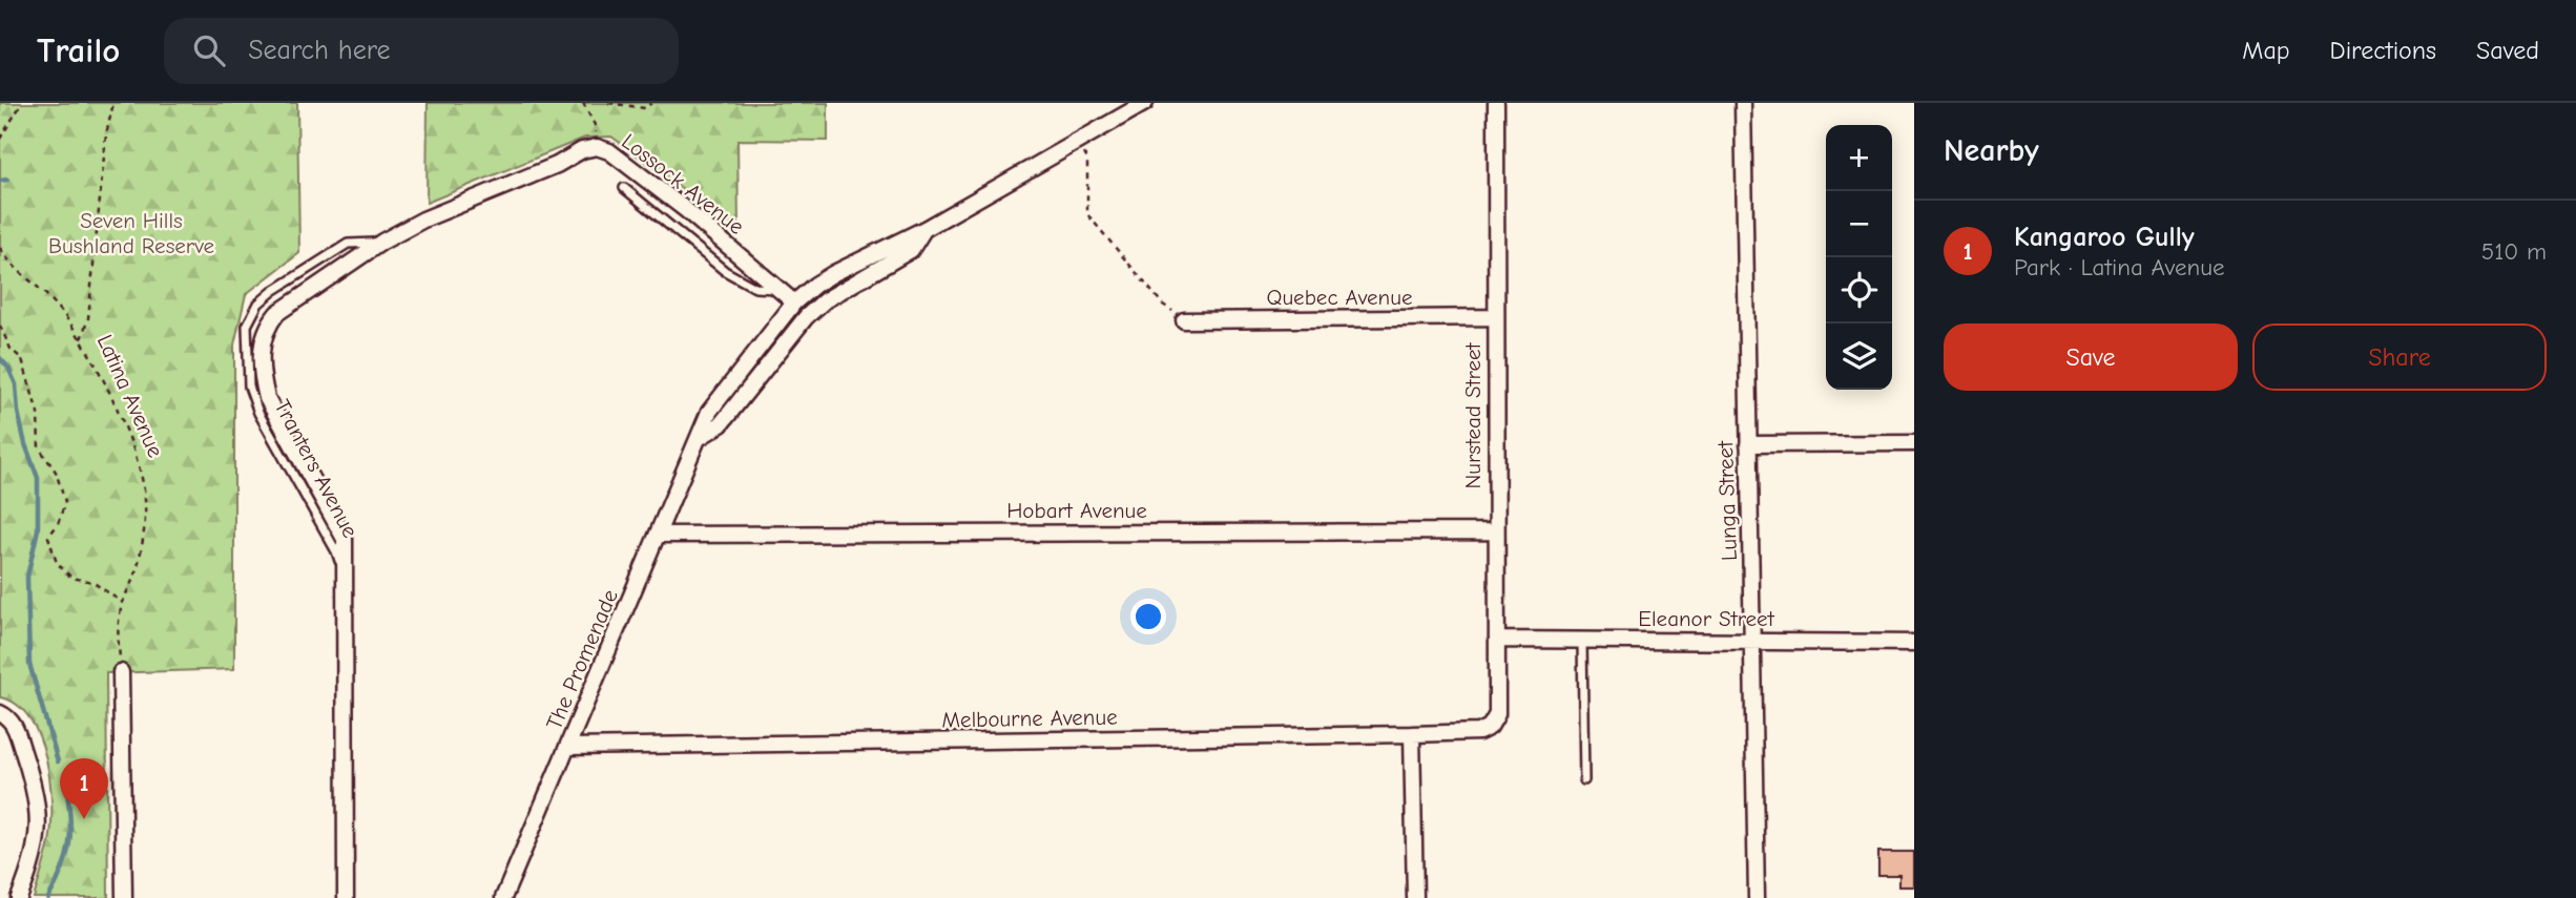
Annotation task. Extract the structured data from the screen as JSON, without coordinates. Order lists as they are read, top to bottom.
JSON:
{
  "streets": {
    "street": [
      "Lossock Avenue",
      "Quebec Avenue",
      "Nurstead Street",
      "Tranters Avenue",
      "Lunga Street",
      "Hobart Avenue",
      "Eleanor Street",
      "The Promenade",
      "Melbourne Avenue"
    ],
    "path": ["Latina Avenue"]
  },
  "crossings": [
    ["Lossock Avenue", "Tranters Avenue"],
    ["Lossock Avenue", "The Promenade"],
    ["Quebec Avenue", "Nurstead Street"],
    ["Nurstead Street", "Hobart Avenue"],
    ["Nurstead Street", "Eleanor Street"],
    ["Nurstead Street", "Melbourne Avenue"],
    ["Lunga Street", "Eleanor Street"],
    ["Hobart Avenue", "The Promenade"],
    ["The Promenade", "Melbourne Avenue"]
  ],
  "parks": ["Seven Hills Bushland Reserve"],
  "page": {
    "header": "Trailo",
    "search": "Search here",
    "nav": ["Map", "Directions", "Saved"],
    "heading": "Nearby",
    "map_buttons": ["+", "−"],
    "list": [
      {
        "mark": "1",
        "name": "Kangaroo Gully",
        "note": "Park · Latina Avenue",
        "value": "510 m"
      }
    ],
    "buttons": ["Save", "Share"],
    "pins": "1"
  }
}
